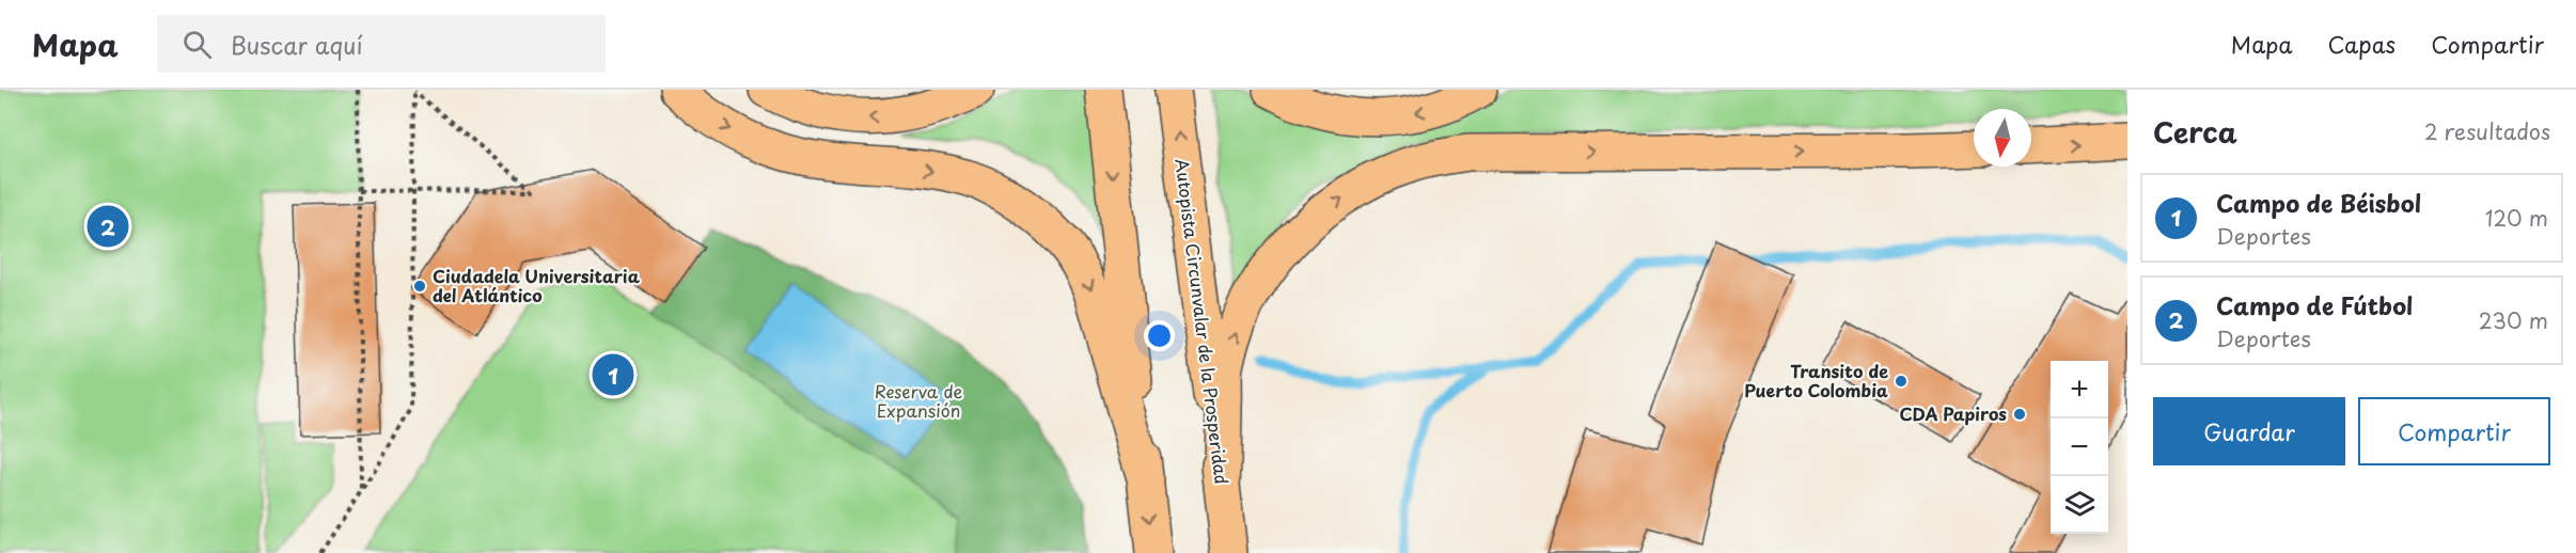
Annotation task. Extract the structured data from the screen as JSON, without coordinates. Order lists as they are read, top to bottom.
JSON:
{
  "streets": {
    "highway": ["Autopista Circunvalar de la Prosperidad"]
  },
  "parks": ["Reserva de Expansión"],
  "places": ["Ciudadela Universitaria del Atlántico", "Transito de Puerto Colombia", "CDA Papiros"],
  "north": "bottom",
  "page": {
    "header": "Mapa",
    "search": "Buscar aquí",
    "nav": ["Mapa", "Capas", "Compartir"],
    "heading": ["Cerca", "2 resultados"],
    "list": [
      {
        "mark": "1",
        "name": "Campo de Béisbol",
        "note": "Deportes",
        "value": "120 m"
      },
      {
        "mark": "2",
        "name": "Campo de Fútbol",
        "note": "Deportes",
        "value": "230 m"
      }
    ],
    "pins": ["2", "1"],
    "map_buttons": ["+", "−"],
    "buttons": ["Guardar", "Compartir"]
  }
}
